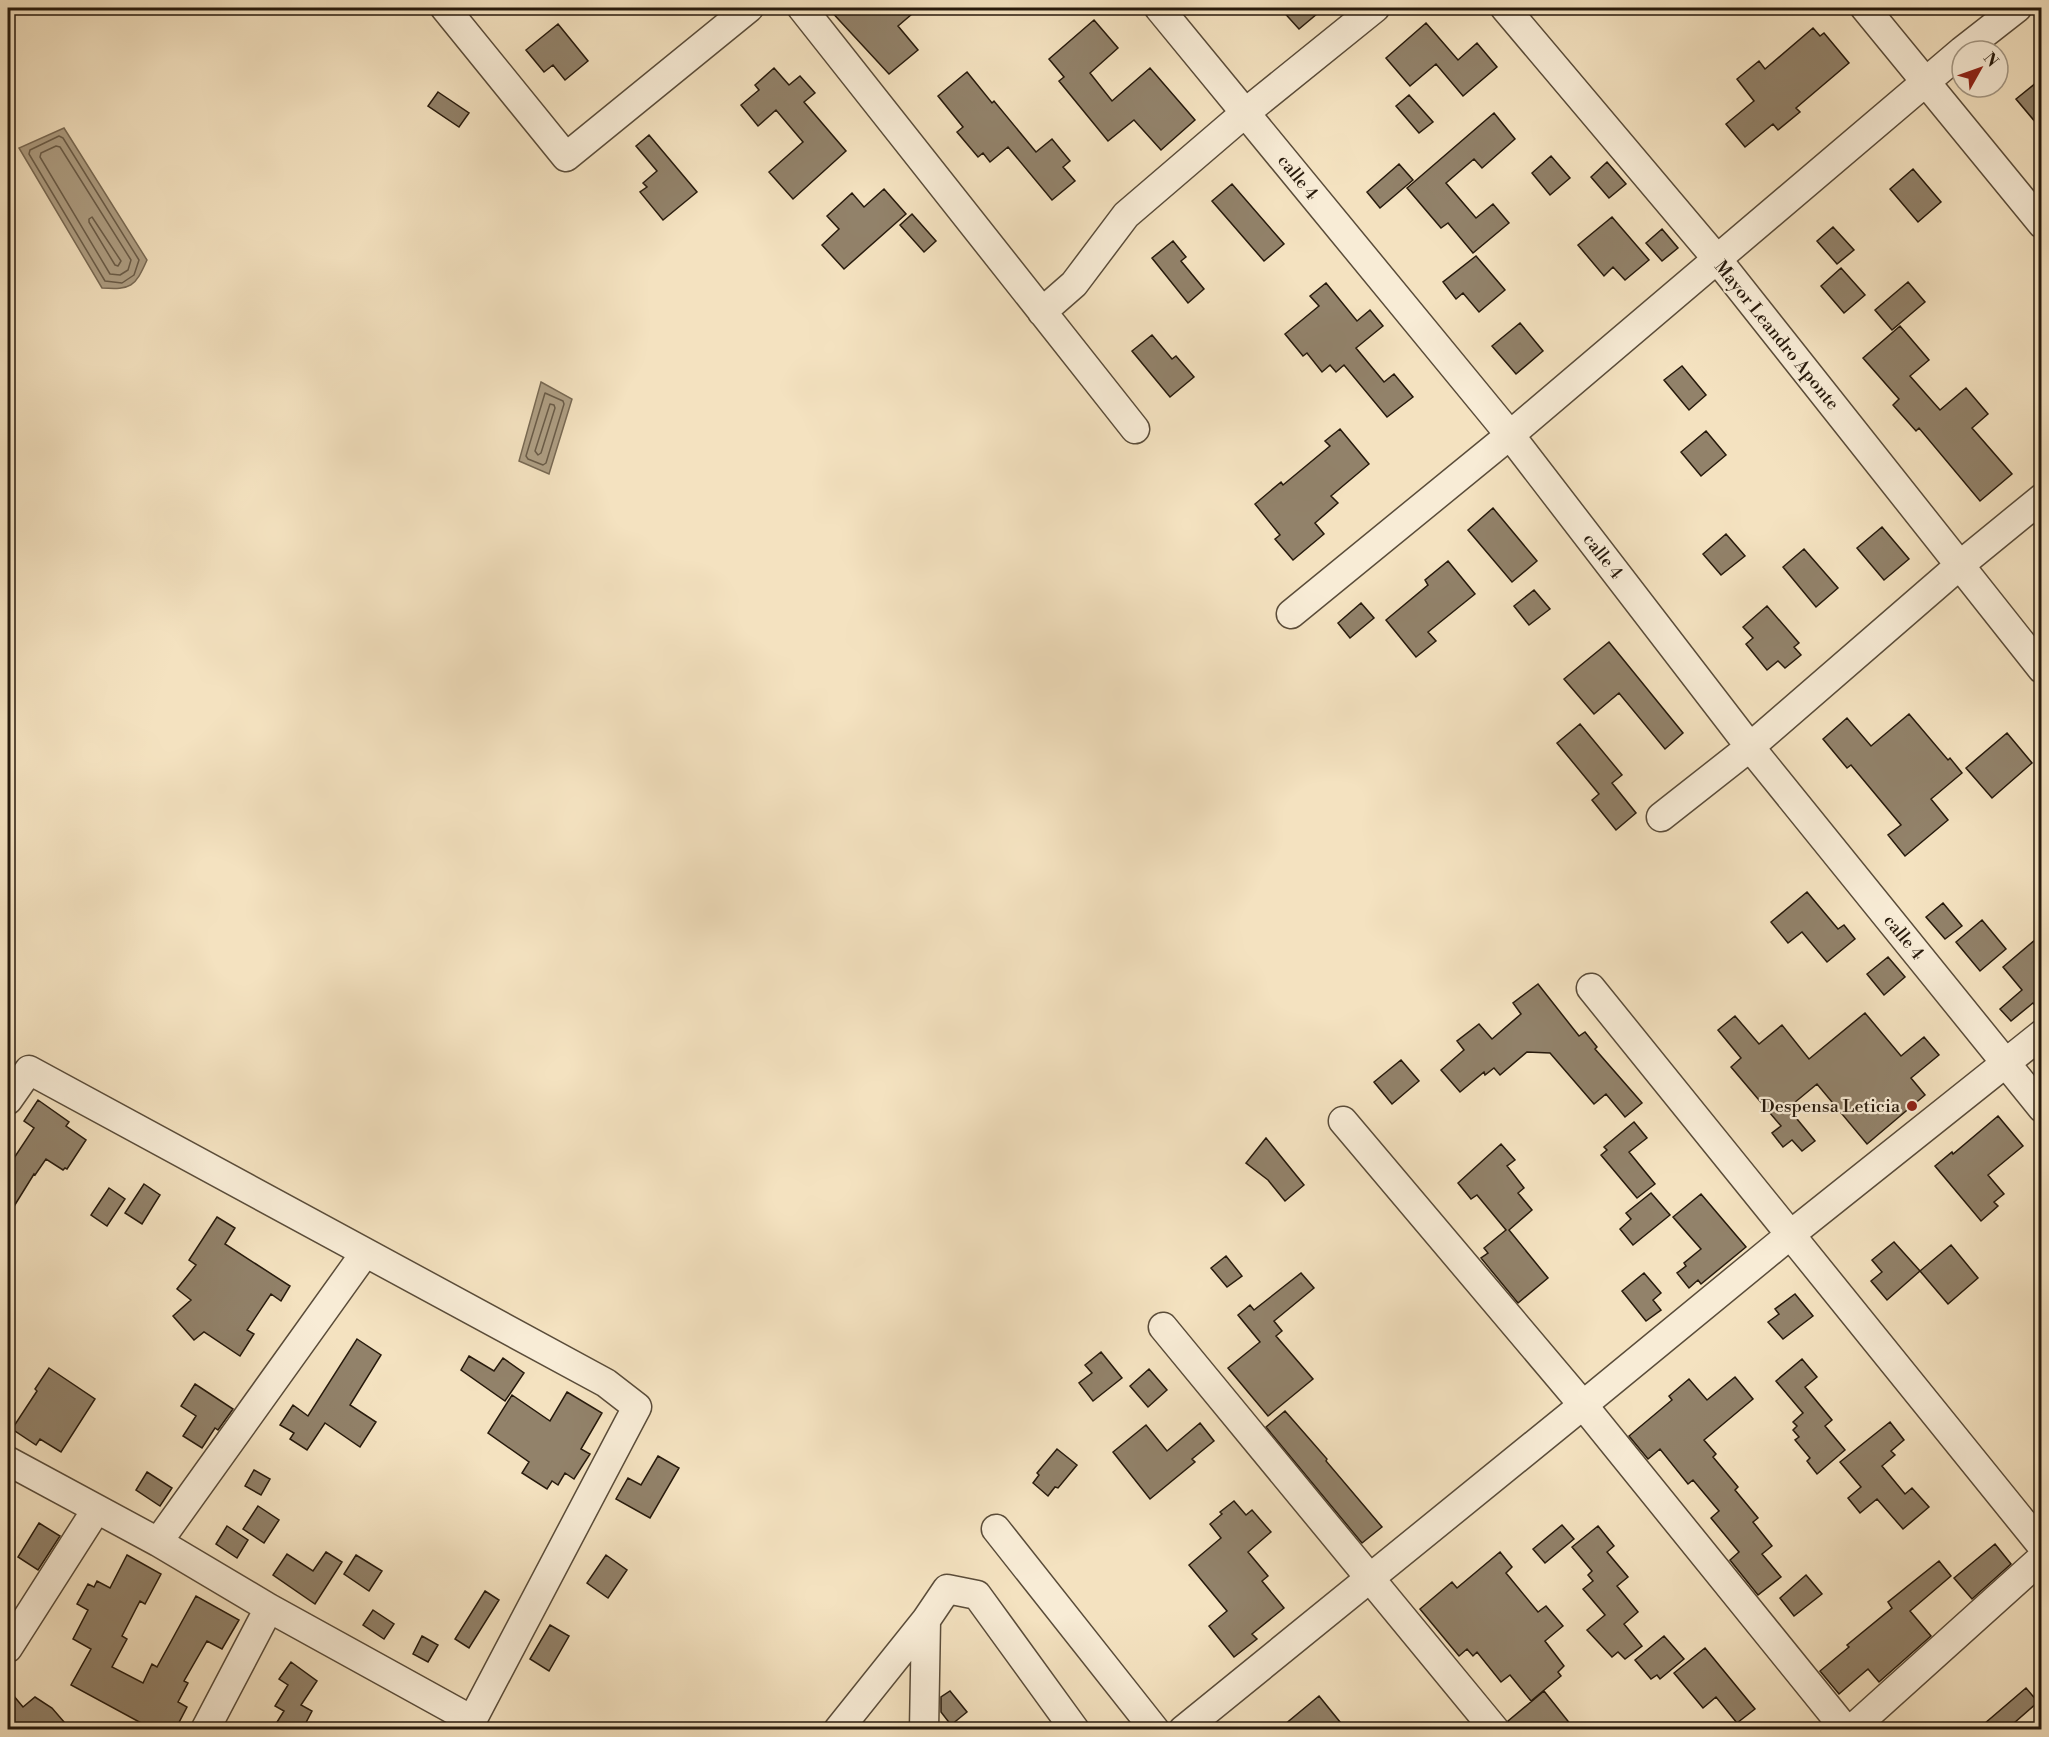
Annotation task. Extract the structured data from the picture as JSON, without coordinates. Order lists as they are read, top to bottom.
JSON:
{
  "streets": {
    "street": ["calle 4", "Mayor Leandro Aponte"]
  },
  "places": ["Despensa Leticia"],
  "north": "top right"
}
